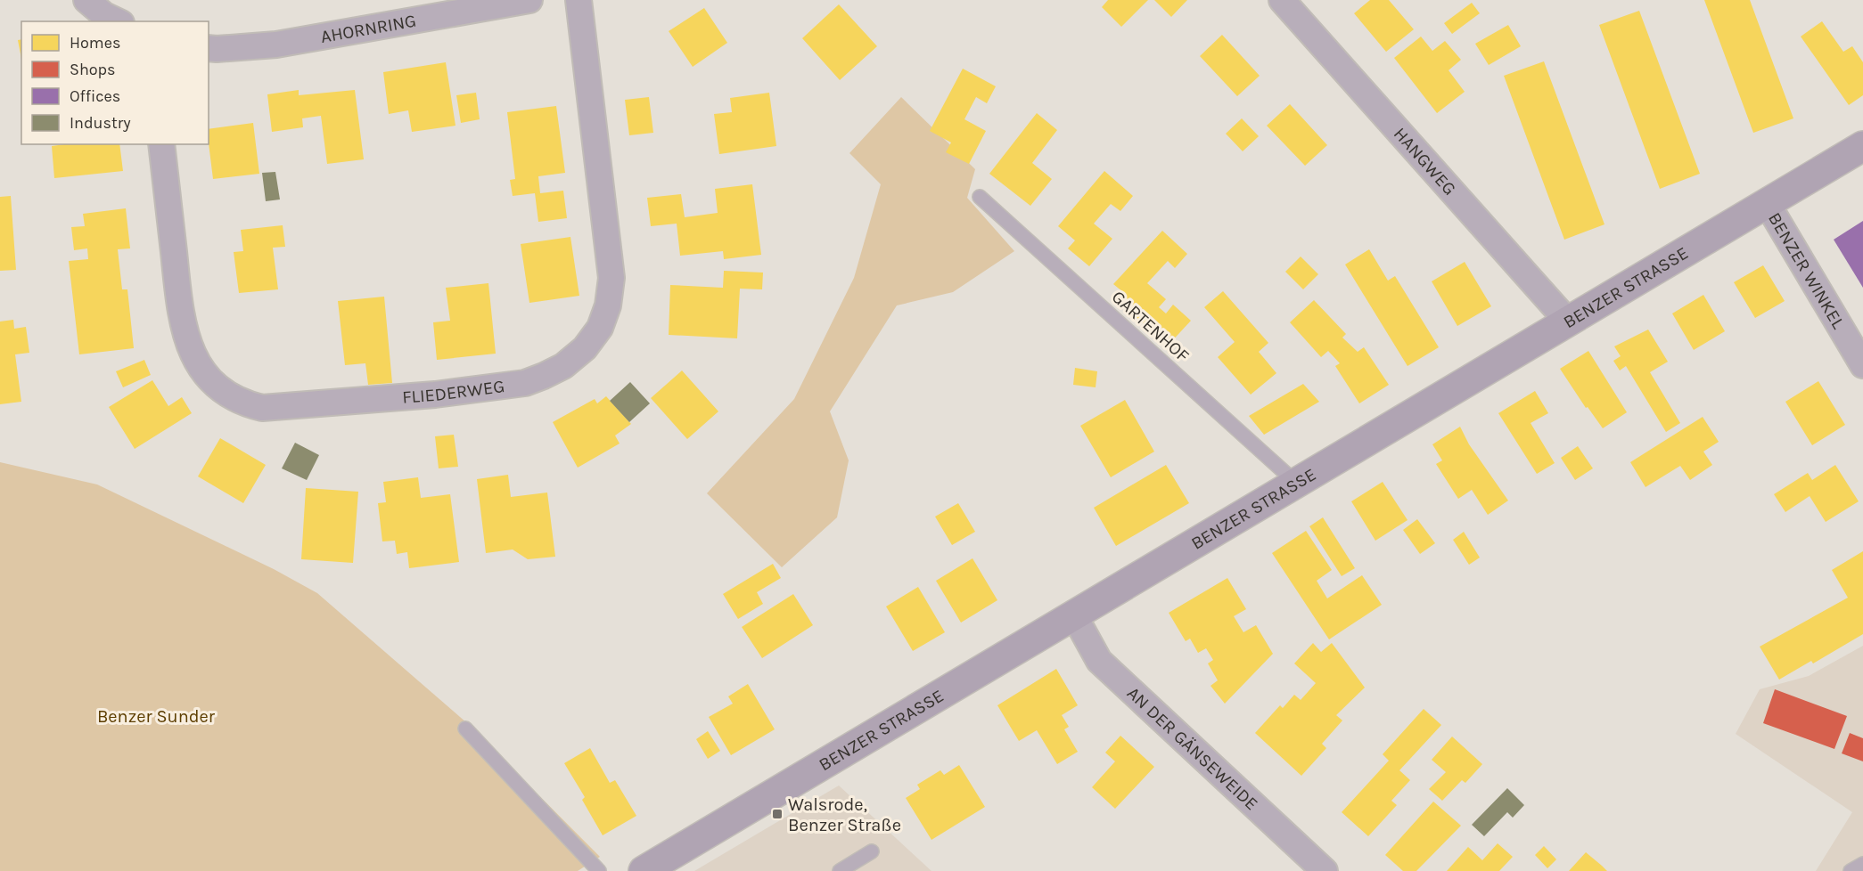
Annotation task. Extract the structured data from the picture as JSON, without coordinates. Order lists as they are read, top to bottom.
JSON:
{
  "streets": {
    "street": [
      "AHORNRING",
      "HANGWEG",
      "BENZER WINKEL",
      "BENZER STRASSE",
      "FLIEDERWEG",
      "AN DER GÄNSEWEIDE"
    ],
    "lane": ["GARTENHOF"]
  },
  "crossings": [
    ["HANGWEG", "BENZER STRASSE"],
    ["BENZER WINKEL", "BENZER STRASSE"],
    ["BENZER STRASSE", "GARTENHOF"],
    ["BENZER STRASSE", "AN DER GÄNSEWEIDE"]
  ],
  "parks": ["Benzer Sunder"],
  "places": {
    "transit": ["Walsrode, Benzer Straße"]
  },
  "legend": [
    "Homes",
    "Shops",
    "Offices",
    "Industry"
  ]
}
